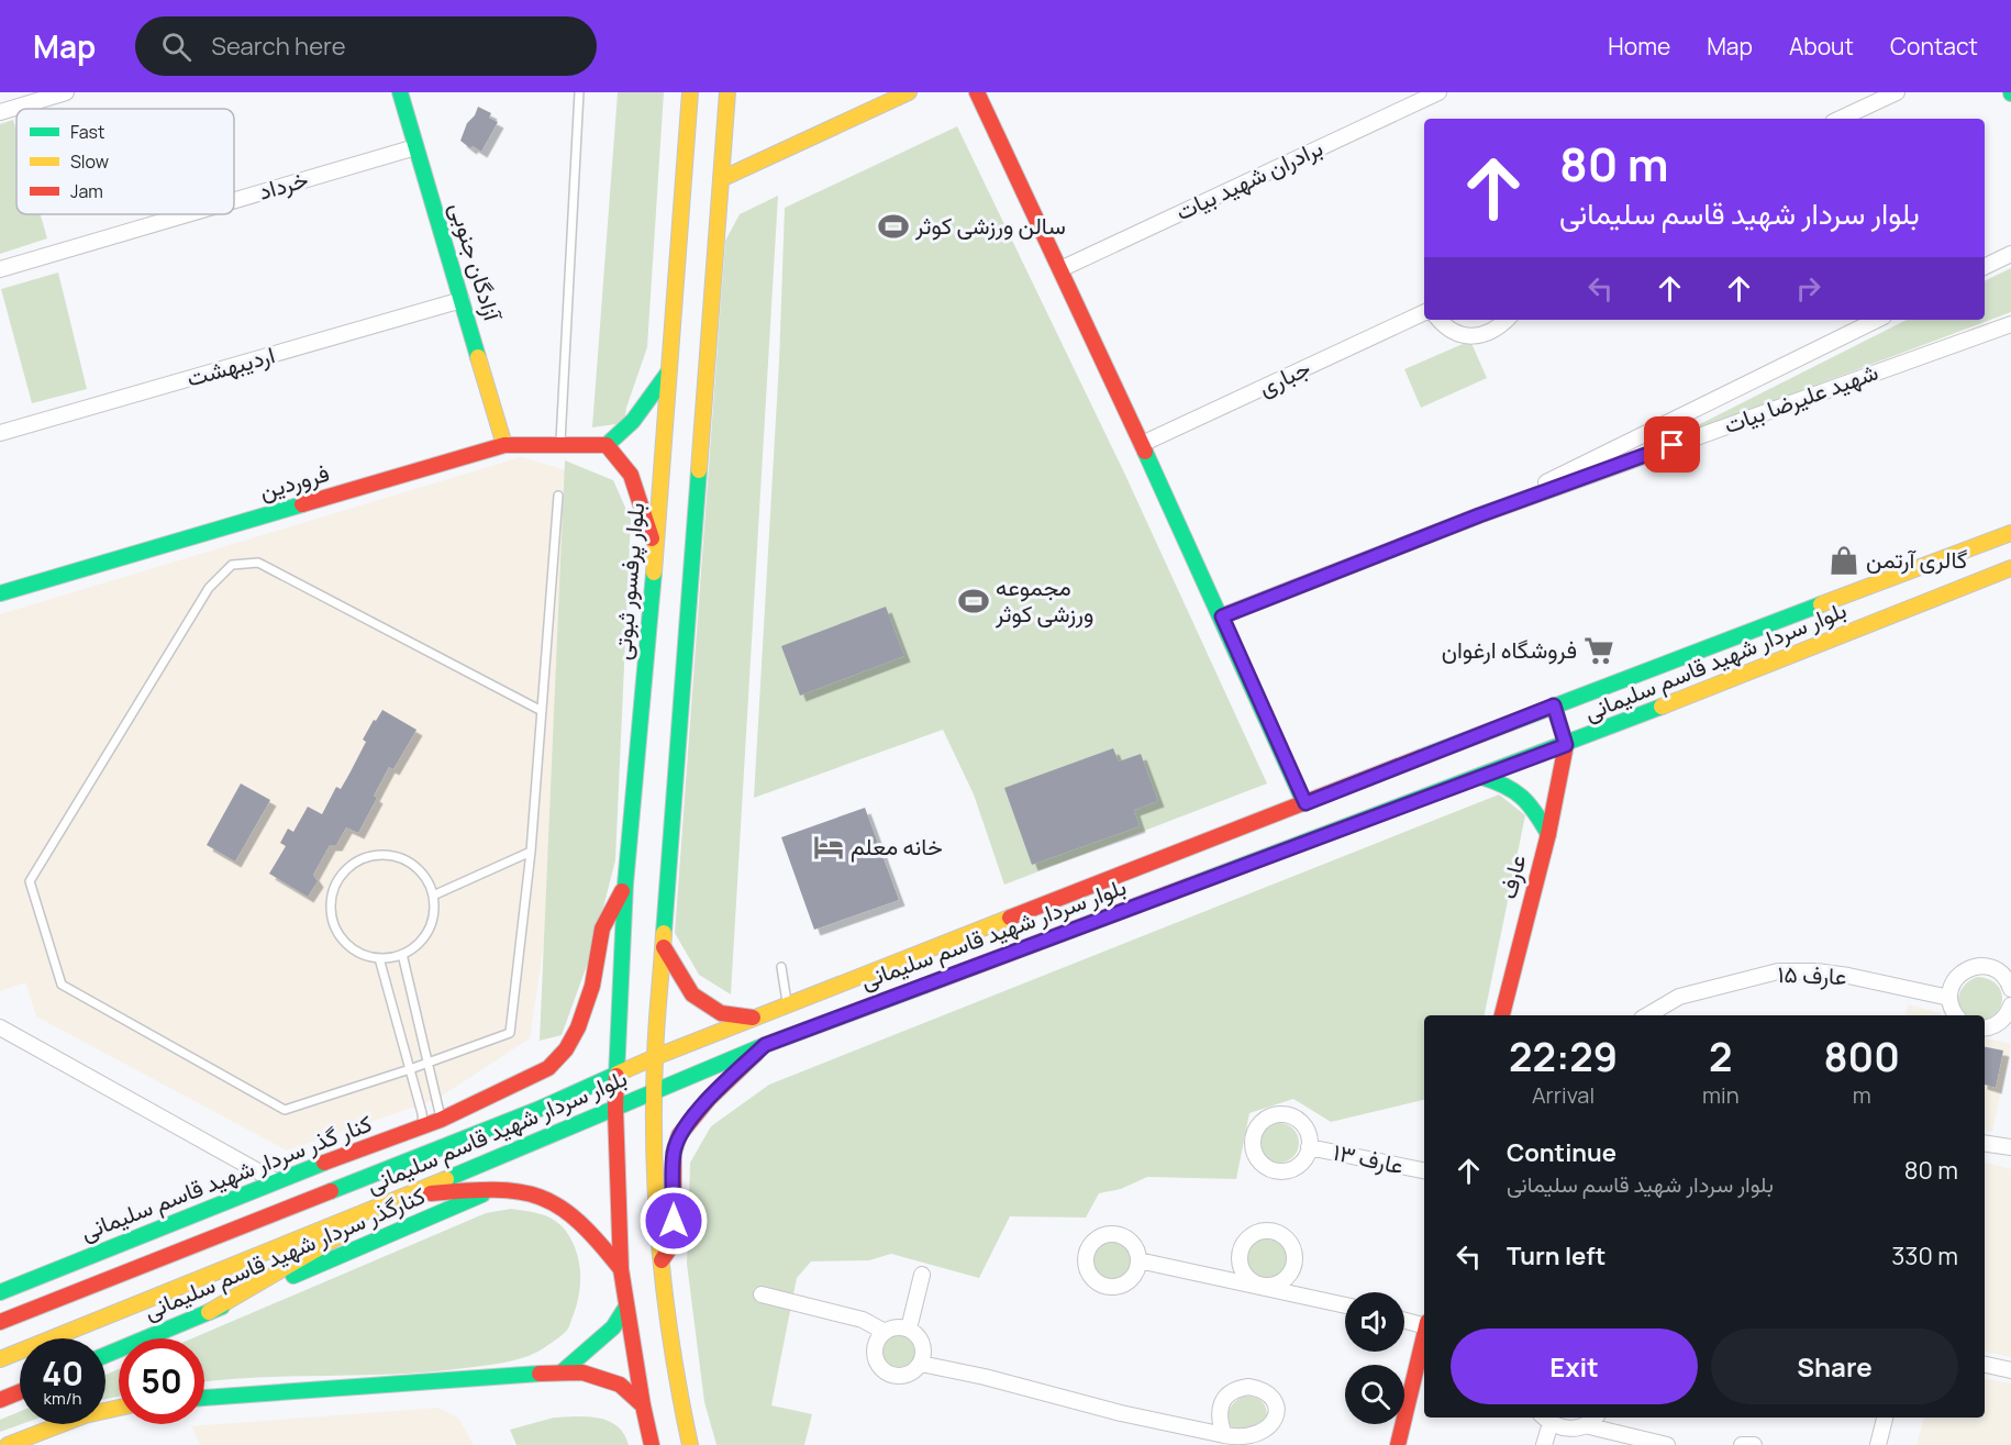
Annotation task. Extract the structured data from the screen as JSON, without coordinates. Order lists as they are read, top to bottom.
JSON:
{
  "streets": {
    "main road": [
      "آزادگان جنوبی",
      "فروردین",
      "بلوار پرفسور ثبوتی",
      "بلوار سردار شهید قاسم سلیمانی",
      "عارف",
      "کنار گذر سردار شهید قاسم سلیمانی",
      "کنارگذر سردار شهید قاسم سلیمانی"
    ],
    "street": [
      "برادران شهید بیات",
      "خرداد",
      "اردیبهشت",
      "جباری",
      "شهید علیرضا بیات",
      "عارف ۱۵",
      "عارف ۱۳"
    ]
  },
  "crossings": [
    ["خرداد", "آزادگان جنوبی"],
    ["آزادگان جنوبی", "اردیبهشت"],
    ["آزادگان جنوبی", "فروردین"],
    ["بلوار پرفسور ثبوتی", "بلوار سردار شهید قاسم سلیمانی"],
    ["بلوار پرفسور ثبوتی", "کنار گذر سردار شهید قاسم سلیمانی"],
    ["بلوار سردار شهید قاسم سلیمانی", "عارف"]
  ],
  "places": {
    "sports": ["سالن ورزشی کوثر", "مجموعه ورزشی کوثر"],
    "shop": ["گالری آرتمن"],
    "supermarket": ["فروشگاه ارغوان"],
    "hotel": ["خانه معلم"]
  },
  "legend": ["Fast", "Slow", "Jam"],
  "page": {
    "header": "Map",
    "search": "Search here",
    "nav": [
      "Home",
      "Map",
      "About",
      "Contact"
    ],
    "turn": ["80 m", "بلوار سردار شهید قاسم سلیمانی"],
    "eta": [
      "22:29",
      "Arrival",
      "2",
      "min",
      "800",
      "m"
    ],
    "list": [
      {
        "name": "Continue",
        "note": "بلوار سردار شهید قاسم سلیمانی",
        "value": "80 m"
      },
      {
        "name": "Turn left",
        "value": "330 m"
      }
    ],
    "buttons": ["Exit", "Share"],
    "speed": "40 km/h",
    "limit": "50"
  }
}
